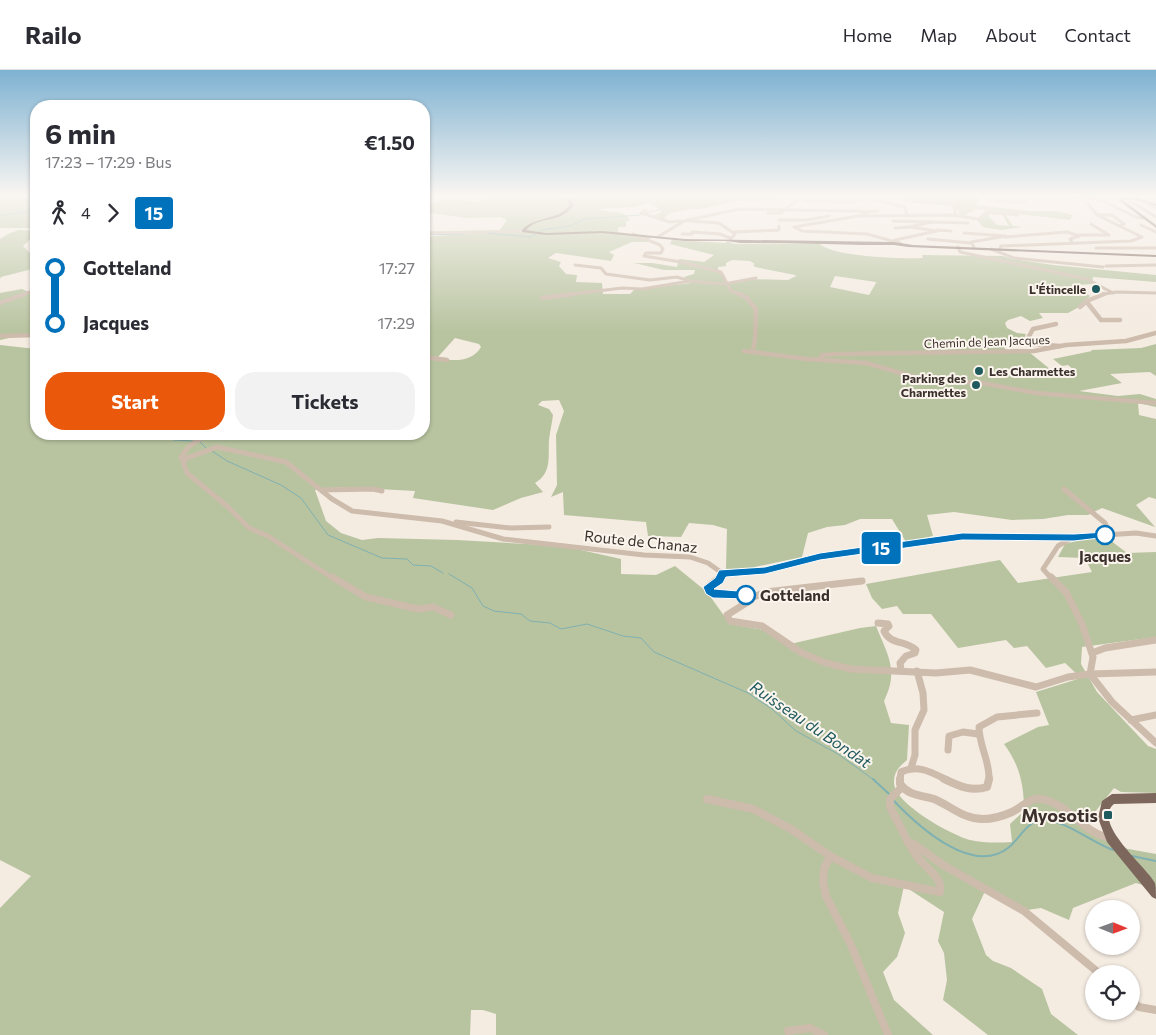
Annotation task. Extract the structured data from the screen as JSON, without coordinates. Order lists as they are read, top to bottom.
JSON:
{
  "streets": {
    "street": ["Chemin de Jean Jacques", "Route de Chanaz"]
  },
  "water": ["Ruisseau du Bondat"],
  "places": {
    "other": [
      "L'Étincelle",
      "Les Charmettes",
      "Parking des Charmettes",
      "Jacques",
      "Gotteland"
    ],
    "transit": ["Myosotis"]
  },
  "lines": ["bus line 15"],
  "north": "right",
  "page": {
    "header": "Railo",
    "nav": [
      "Home",
      "Map",
      "About",
      "Contact"
    ],
    "on_map": "15",
    "heading": ["6 min", "17:23 – 17:29 · Bus", "€1.50"],
    "legs": ["4", "15"],
    "list": [
      {
        "name": "Gotteland",
        "value": "17:27"
      },
      {
        "name": "Jacques",
        "value": "17:29"
      }
    ],
    "buttons": ["Start", "Tickets"]
  }
}
